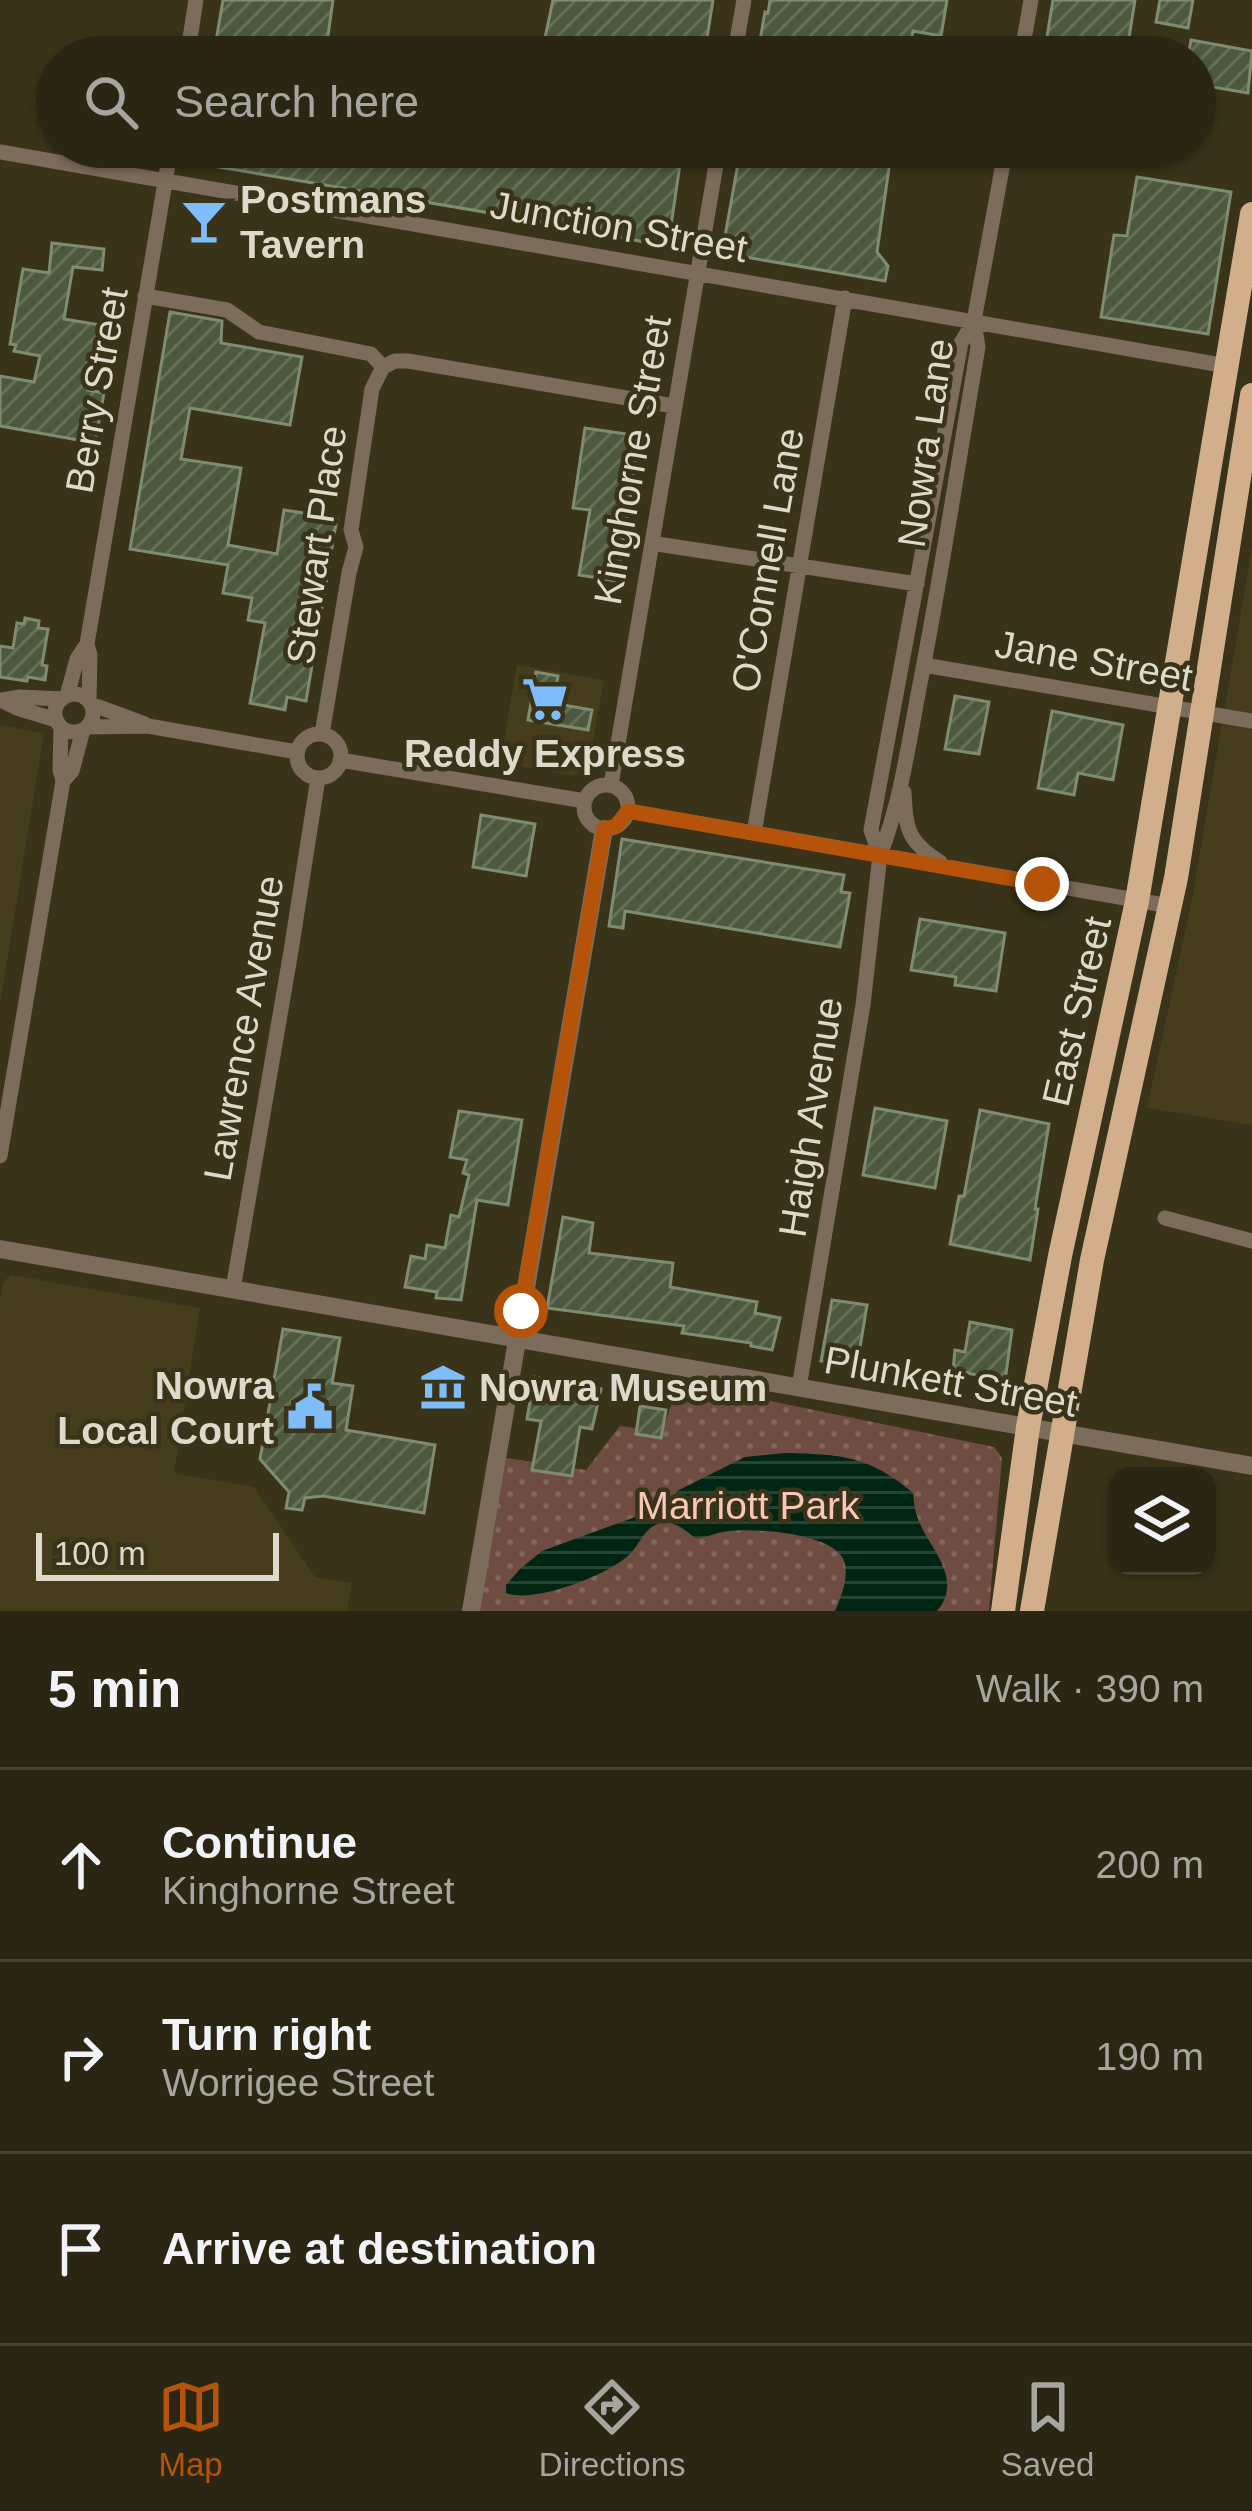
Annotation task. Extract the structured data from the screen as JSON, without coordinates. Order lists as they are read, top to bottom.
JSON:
{
  "streets": {
    "highway": ["East Street"],
    "street": [
      "Junction Street",
      "Berry Street",
      "Nowra Lane",
      "Kinghorne Street",
      "Stewart Place",
      "O'Connell Lane",
      "Jane Street",
      "Lawrence Avenue",
      "Haigh Avenue",
      "Plunkett Street"
    ]
  },
  "crossings": [
    ["Junction Street", "Berry Street"],
    ["Junction Street", "Nowra Lane"],
    ["Junction Street", "Kinghorne Street"],
    ["Junction Street", "O'Connell Lane"],
    ["Junction Street", "East Street"],
    ["Nowra Lane", "Jane Street"],
    ["Nowra Lane", "Haigh Avenue"],
    ["Stewart Place", "Lawrence Avenue"],
    ["East Street", "Plunkett Street"],
    ["Lawrence Avenue", "Plunkett Street"],
    ["Haigh Avenue", "Plunkett Street"]
  ],
  "parks": ["Marriott Park"],
  "places": {
    "bar": ["Postmans Tavern"],
    "supermarket": ["Reddy Express"],
    "museum": ["Nowra Museum"],
    "public building": ["Nowra Local Court"]
  },
  "scale_bar": "100 m",
  "page": {
    "search": "Search here",
    "scale": "100 m",
    "heading": ["5 min", "Walk · 390 m"],
    "list": [
      ["Continue", "Kinghorne Street", "200 m"],
      ["Turn right", "Worrigee Street", "190 m"],
      "Arrive at destination"
    ],
    "nav": ["Map", "Directions", "Saved"]
  }
}
